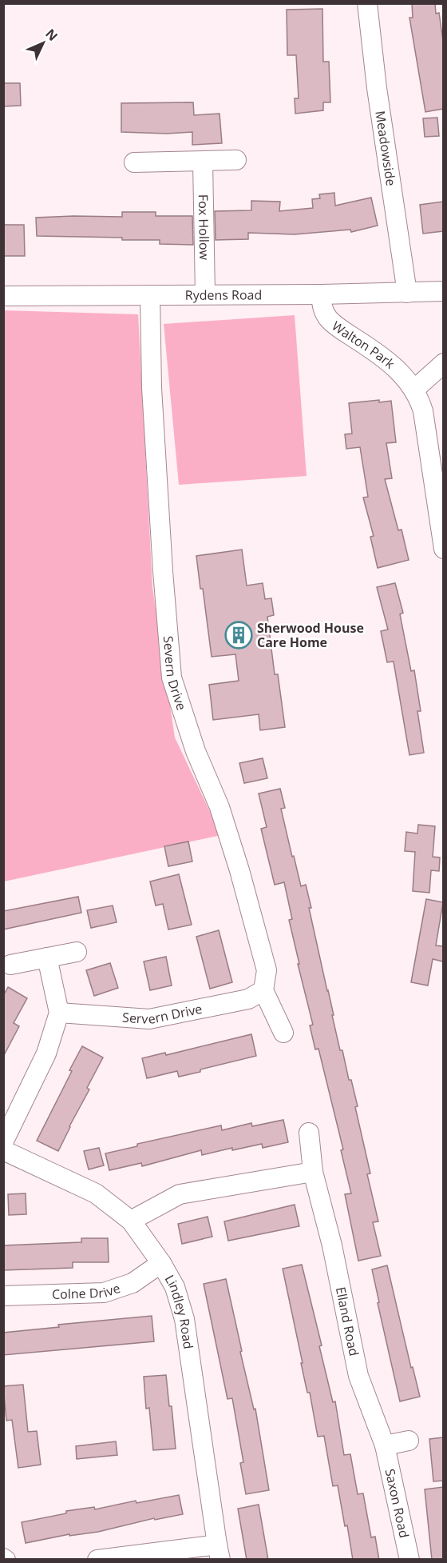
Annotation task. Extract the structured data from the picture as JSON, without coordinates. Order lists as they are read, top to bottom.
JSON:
{
  "streets": {
    "street": [
      "Meadowside",
      "Fox Hollow",
      "Rydens Road",
      "Walton Park",
      "Severn Drive",
      "Servern Drive",
      "Colne Drive",
      "Lindley Road",
      "Elland Road",
      "Saxon Road"
    ]
  },
  "crossings": [
    ["Meadowside", "Rydens Road"],
    ["Fox Hollow", "Rydens Road"],
    ["Rydens Road", "Walton Park"],
    ["Rydens Road", "Severn Drive"],
    ["Severn Drive", "Servern Drive"],
    ["Colne Drive", "Lindley Road"],
    ["Elland Road", "Saxon Road"]
  ],
  "places": {
    "building": ["Sherwood House Care Home"]
  },
  "north": "top right"
}
